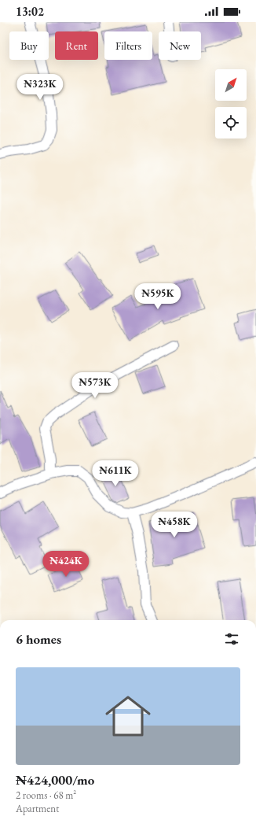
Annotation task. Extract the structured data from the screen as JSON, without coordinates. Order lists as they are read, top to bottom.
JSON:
{
  "north": "top right",
  "page": {
    "status": "13:02",
    "chip": [
      "Buy",
      "Rent",
      "Filters",
      "New"
    ],
    "price": [
      "₦323K",
      "₦595K",
      "₦573K",
      "₦611K",
      "₦458K",
      "₦424K"
    ],
    "heading": "6 homes",
    "list": [
      {
        "name": "₦424,000/mo",
        "note": "2 rooms · 68 m² · Apartment"
      }
    ]
  }
}
